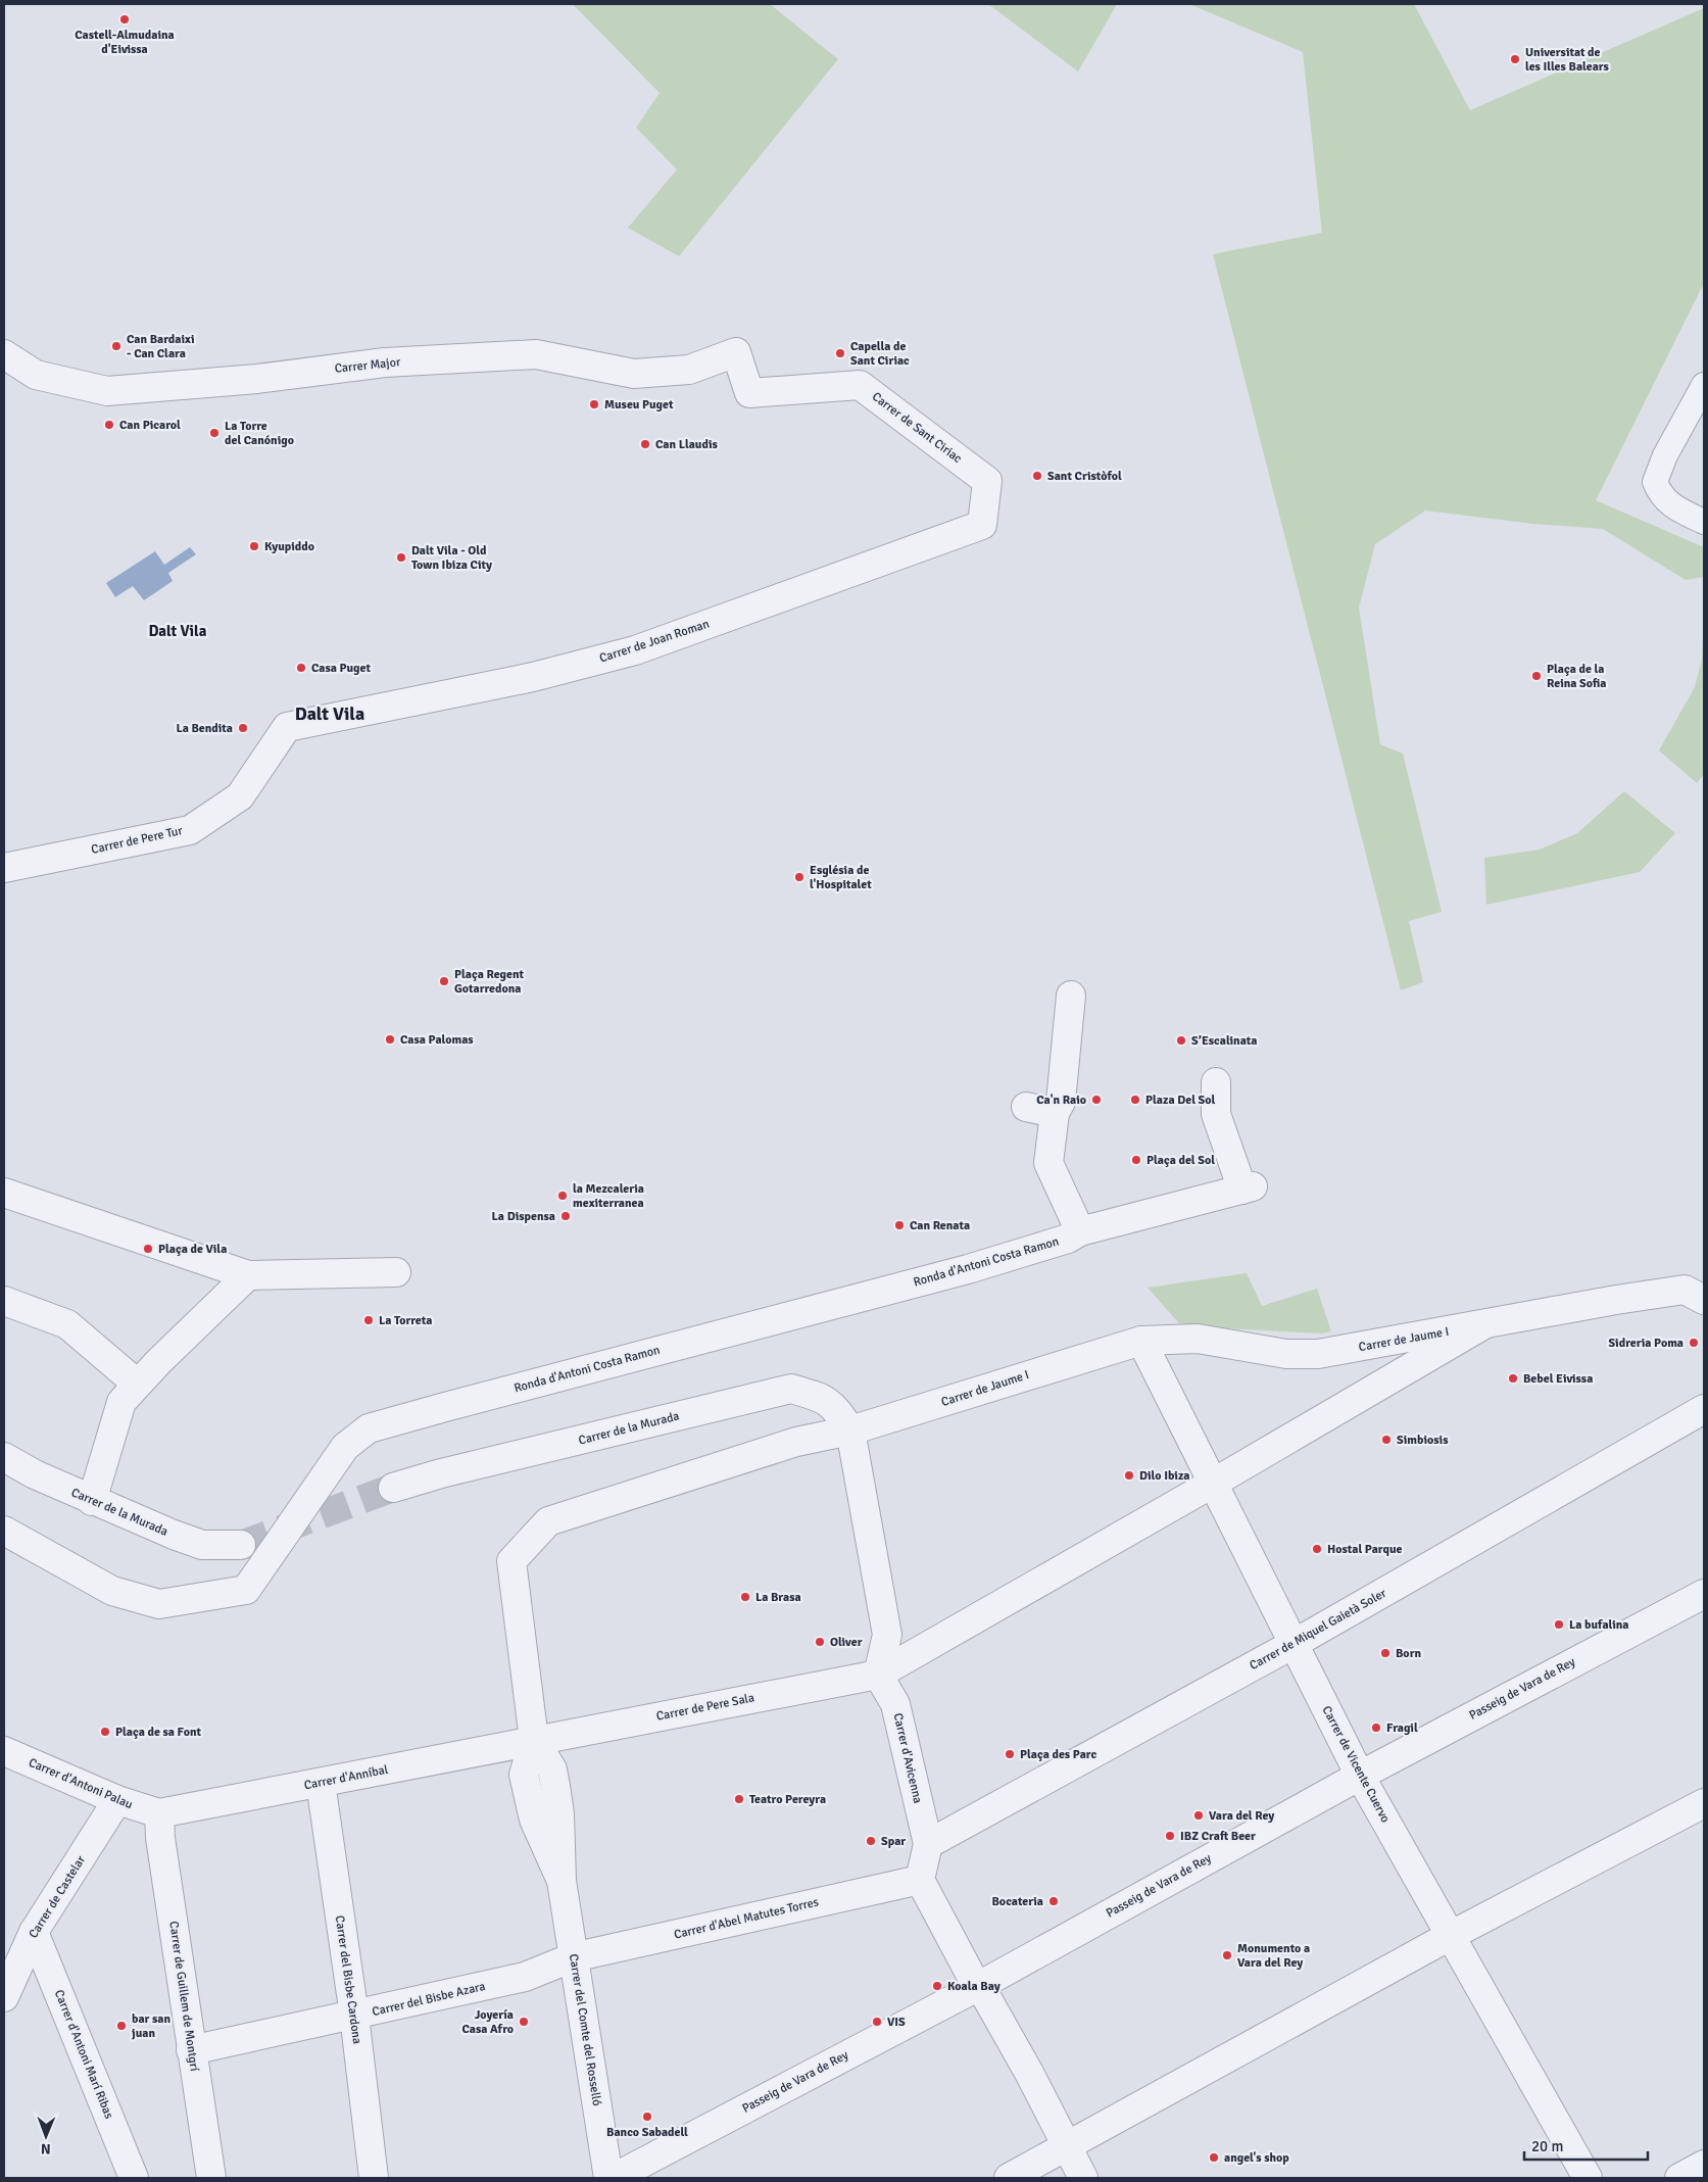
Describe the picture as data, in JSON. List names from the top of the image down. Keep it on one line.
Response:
{"streets":{"street":["Carrer Major","Carrer de Sant Ciriac","Carrer de Joan Roman","Carrer de Pere Tur","Ronda d'Antoni Costa Ramon","Carrer de Jaume I","Carrer de la Murada","Carrer de Miquel Gaietà Soler","Passeig de Vara de Rey","Carrer de Pere Sala","Carrer d'Avicenna","Carrer de Vicente Cuervo","Carrer d'Anníbal","Carrer d'Antoni Palau","Carrer de Castelar","Carrer d'Abel Matutes Torres","Carrer del Bisbe Cardona","Carrer de Guillem de Montgrí","Carrer del Bisbe Azara","Carrer del Comte del Rosselló","Carrer d'Antoni Marí Ribas"]},"crossings":[["Carrer Major","Carrer de Sant Ciriac"],["Carrer de Sant Ciriac","Carrer de Joan Roman"],["Carrer de Joan Roman","Carrer de Pere Tur"],["Carrer de Jaume I","Carrer de la Murada"],["Carrer de Jaume I","Carrer de Pere Sala"],["Carrer de Jaume I","Carrer d'Avicenna"],["Carrer de Jaume I","Carrer de Vicente Cuervo"],["Carrer de Jaume I","Carrer del Comte del Rosselló"],["Carrer de Miquel Gaietà Soler","Carrer d'Avicenna"],["Carrer de Miquel Gaietà Soler","Carrer de Vicente Cuervo"],["Passeig de Vara de Rey","Carrer de Vicente Cuervo"],["Carrer de Pere Sala","Carrer d'Avicenna"],["Carrer de Pere Sala","Carrer d'Anníbal"],["Carrer de Pere Sala","Carrer del Comte del Rosselló"],["Carrer d'Avicenna","Carrer d'Abel Matutes Torres"],["Carrer d'Anníbal","Carrer d'Antoni Palau"],["Carrer d'Anníbal","Carrer del Bisbe Cardona"],["Carrer d'Anníbal","Carrer de Guillem de Montgrí"],["Carrer d'Anníbal","Carrer del Comte del Rosselló"],["Carrer d'Antoni Palau","Carrer de Castelar"],["Carrer d'Antoni Palau","Carrer de Guillem de Montgrí"],["Carrer de Castelar","Carrer d'Antoni Marí Ribas"],["Carrer d'Abel Matutes Torres","Carrer del Bisbe Azara"],["Carrer d'Abel Matutes Torres","Carrer del Comte del Rosselló"],["Carrer del Bisbe Cardona","Carrer del Bisbe Azara"],["Carrer de Guillem de Montgrí","Carrer del Bisbe Azara"],["Carrer del Bisbe Azara","Carrer del Comte del Rosselló"]],"districts":["Dalt Vila","Dalt Vila"],"places":["Castell-Almudaina d'Eivissa","Universitat de les Illes Balears","Can Bardaixi - Can Clara","Capella de Sant Ciriac","Museu Puget","Can Picarol","La Torre del Canónigo","Can Llaudis","Sant Cristòfol","Kyupiddo","Dalt Vila - Old Town Ibiza City","Casa Puget","Plaça de la Reina Sofia","La Bendita","Església de l'Hospitalet","Plaça Regent Gotarredona","Casa Palomas","S’Escalinata","Ca'n Raio","Plaza Del Sol","Plaça del Sol","la Mezcaleria mexiterranea","La Dispensa","Can Renata","Plaça de Vila","La Torreta","Sidreria Poma","Bebel Eivissa","Simbiosis","Dilo Ibiza","Hostal Parque","La Brasa","La bufalina","Oliver","Born","Fragil","Plaça de sa Font","Plaça des Parc","Teatro Pereyra","Vara del Rey","IBZ Craft Beer","Spar","Bocateria","Monumento a Vara del Rey","Koala Bay","Joyería Casa Afro","VIS","bar san juan","Banco Sabadell","angel's shop"],"scale_bar":"20 m","north":"bottom"}
